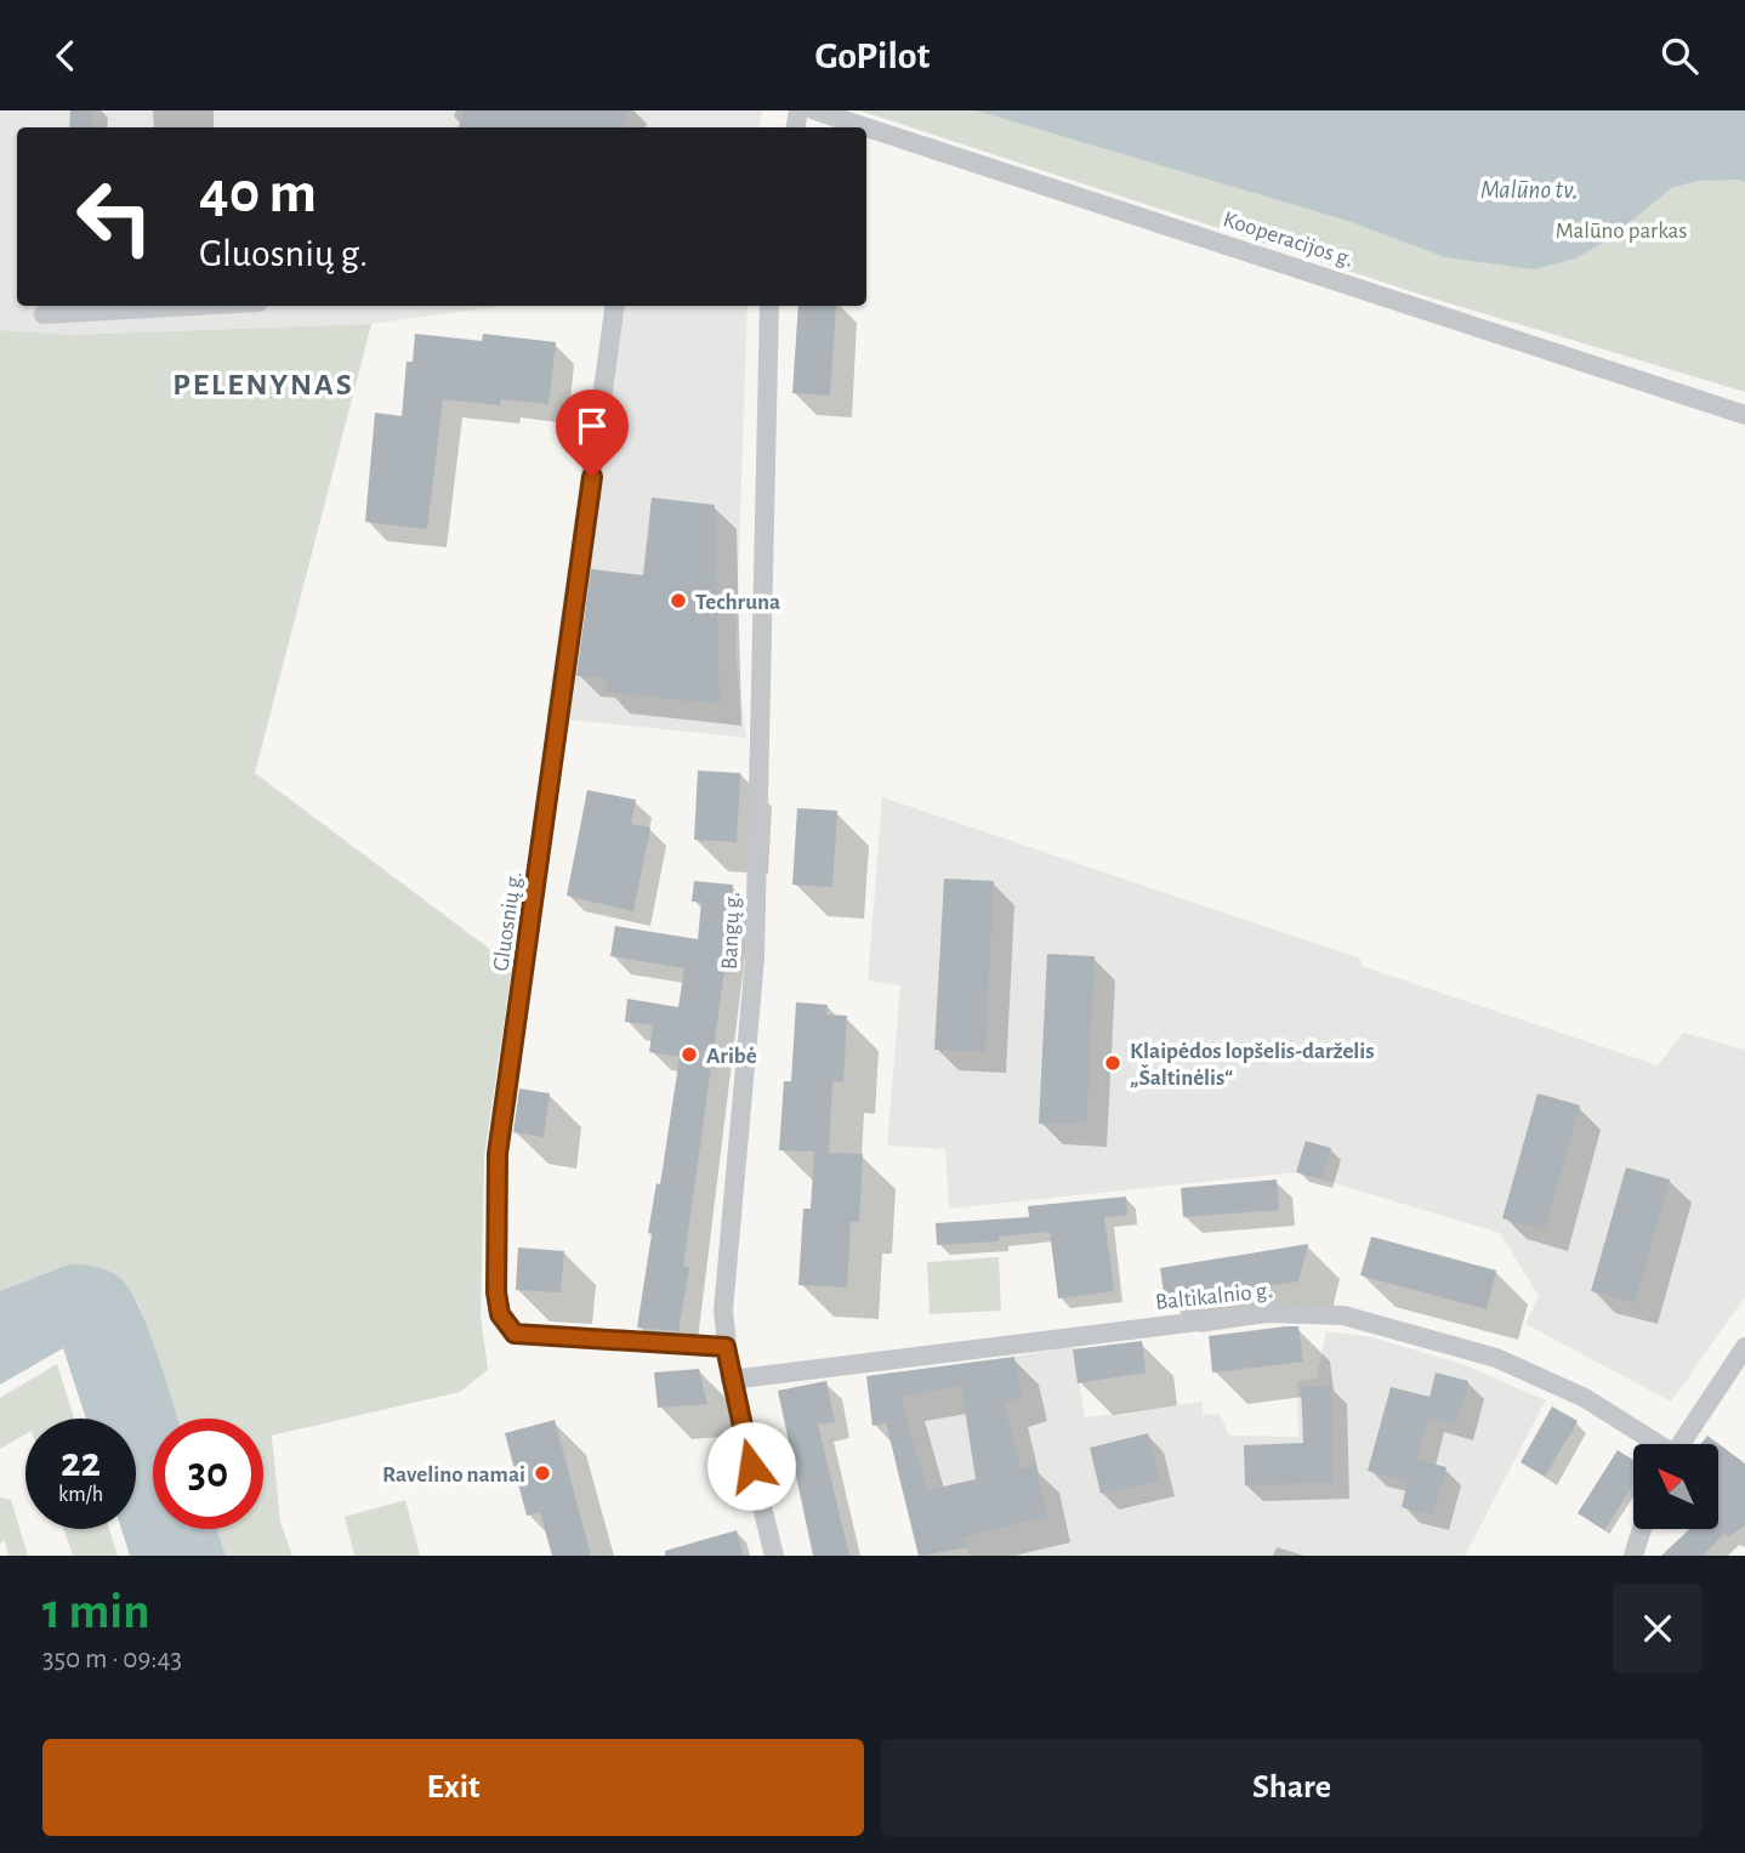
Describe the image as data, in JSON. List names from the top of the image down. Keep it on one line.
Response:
{"streets":{"street":["Kooperacijos g.","Gluosnių g.","Bangų g.","Baltikalnio g."]},"crossings":[["Gluosnių g.","Bangų g."],["Bangų g.","Baltikalnio g."]],"districts":["PELENYNAS"],"water":["Malūno tv."],"parks":["Malūno parkas"],"places":["Techruna","Aribė","Klaipėdos lopšelis-darželis „Šaltinėlis“","Ravelino namai"],"north":"top left","page":{"header":"GoPilot","turn":["40 m","Gluosnių g."],"speed":"22 km/h","limit":"30","heading":["1 min","350 m · 09:43"],"buttons":["Exit","Share"]}}
